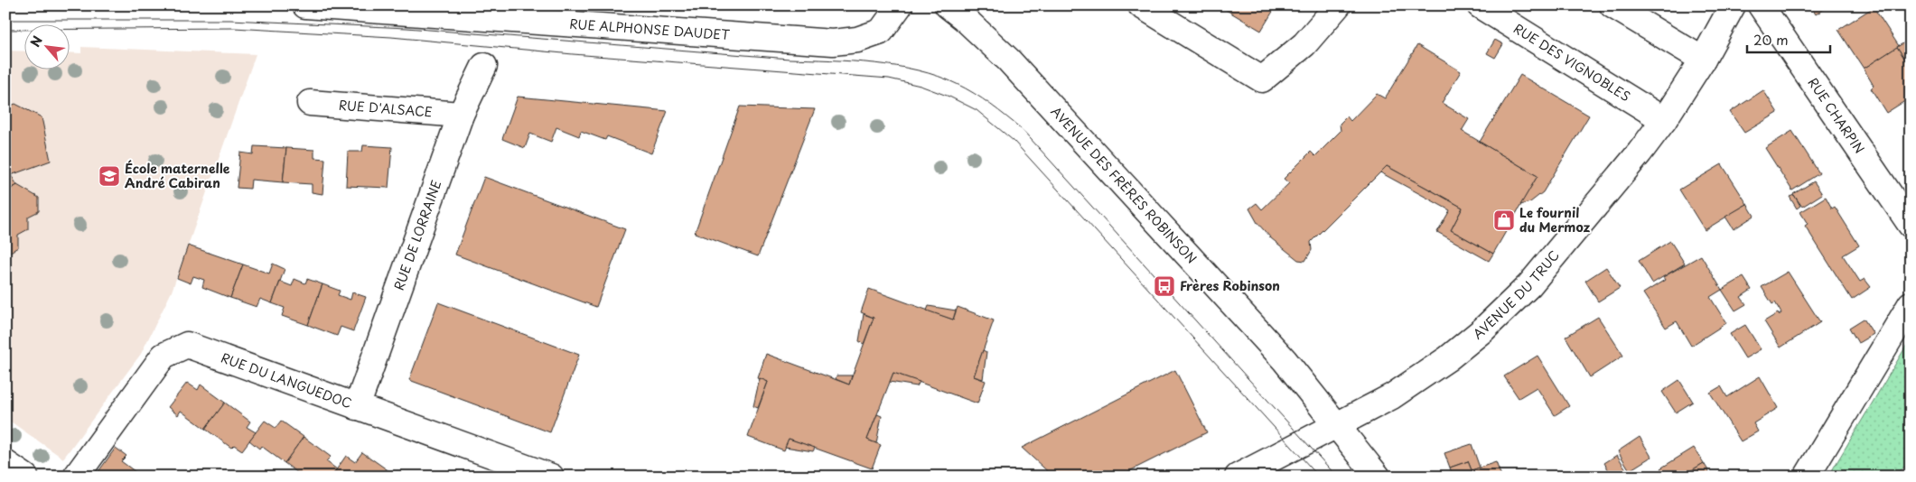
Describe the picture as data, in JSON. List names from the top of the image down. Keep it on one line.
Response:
{"streets":{"street":["RUE ALPHONSE DAUDET","RUE DES VIGNOBLES","RUE D'ALSACE","RUE CHARPIN","AVENUE DES FRÈRES ROBINSON","RUE DE LORRAINE","AVENUE DU TRUC","RUE DU LANGUEDOC"]},"crossings":[["RUE DES VIGNOBLES","AVENUE DU TRUC"],["RUE D'ALSACE","RUE DE LORRAINE"],["AVENUE DES FRÈRES ROBINSON","AVENUE DU TRUC"],["RUE DE LORRAINE","RUE DU LANGUEDOC"]],"places":{"school or university":["École maternelle André Cabiran"],"shop":["Le fournil du Mermoz"],"bus stop":["Frères Robinson"]},"scale_bar":"20 m","north":"top left"}
